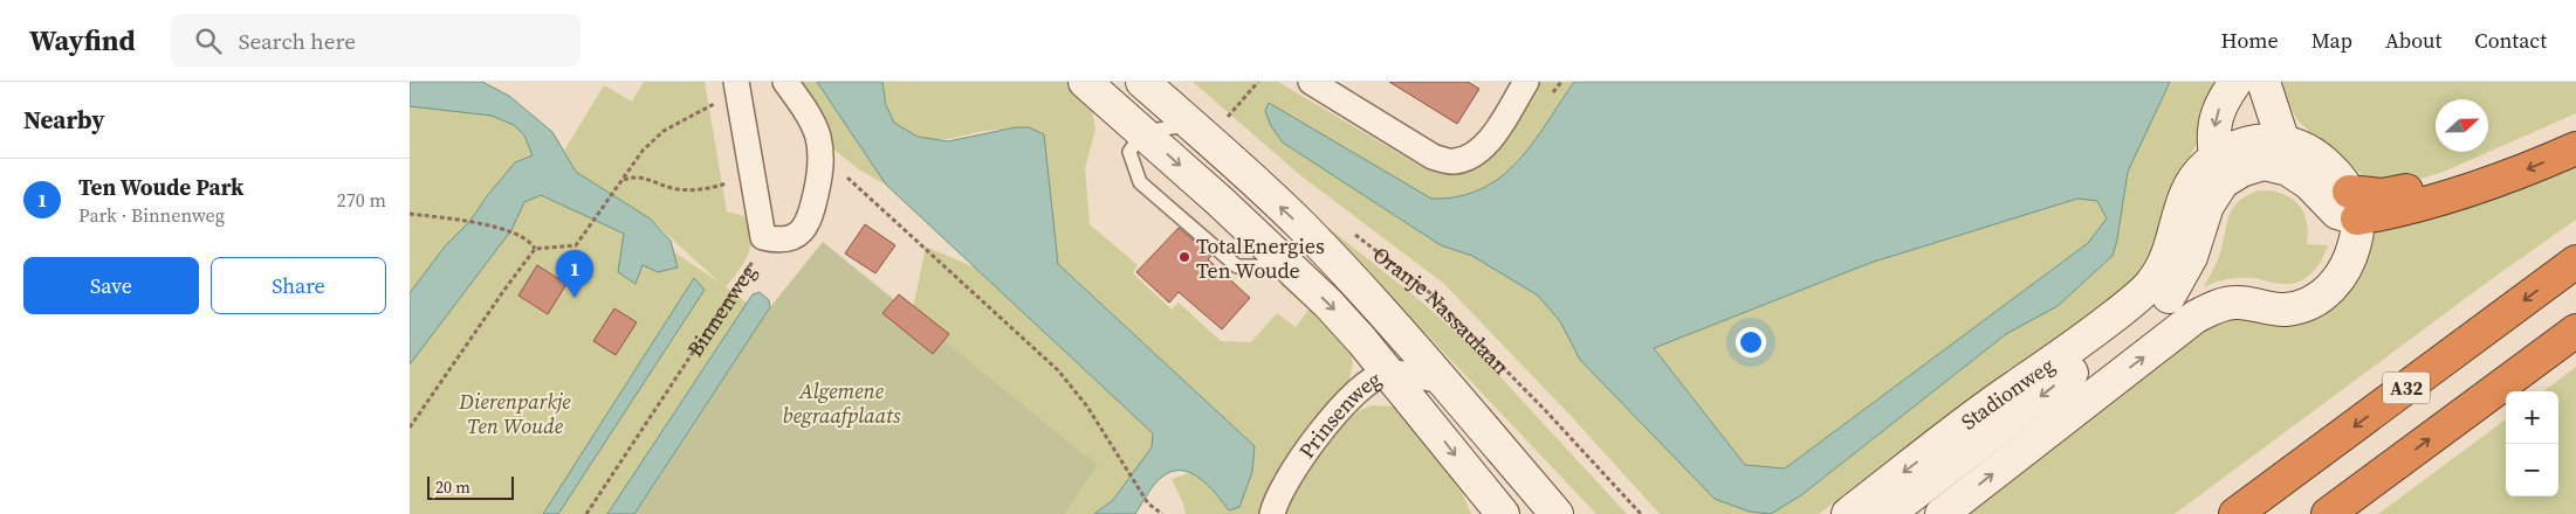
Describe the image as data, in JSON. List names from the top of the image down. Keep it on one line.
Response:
{"streets":{"highway":["A32"],"main road":["Oranje Nassaulaan","Stadionweg"],"street":["Prinsenweg"],"path":["Binnenweg"]},"crossings":[["Oranje Nassaulaan","Prinsenweg"]],"parks":["Algemene begraafplaats","Dierenparkje Ten Woude"],"places":["TotalEnergies Ten Woude"],"scale_bar":"20 m","north":"right","page":{"header":"Wayfind","search":"Search here","nav":["Home","Map","About","Contact"],"heading":"Nearby","list":[{"mark":"1","name":"Ten Woude Park","note":"Park · Binnenweg","value":"270 m"}],"buttons":["Save","Share"],"pins":"1","map_buttons":["+","−"],"scale":"20 m"}}
